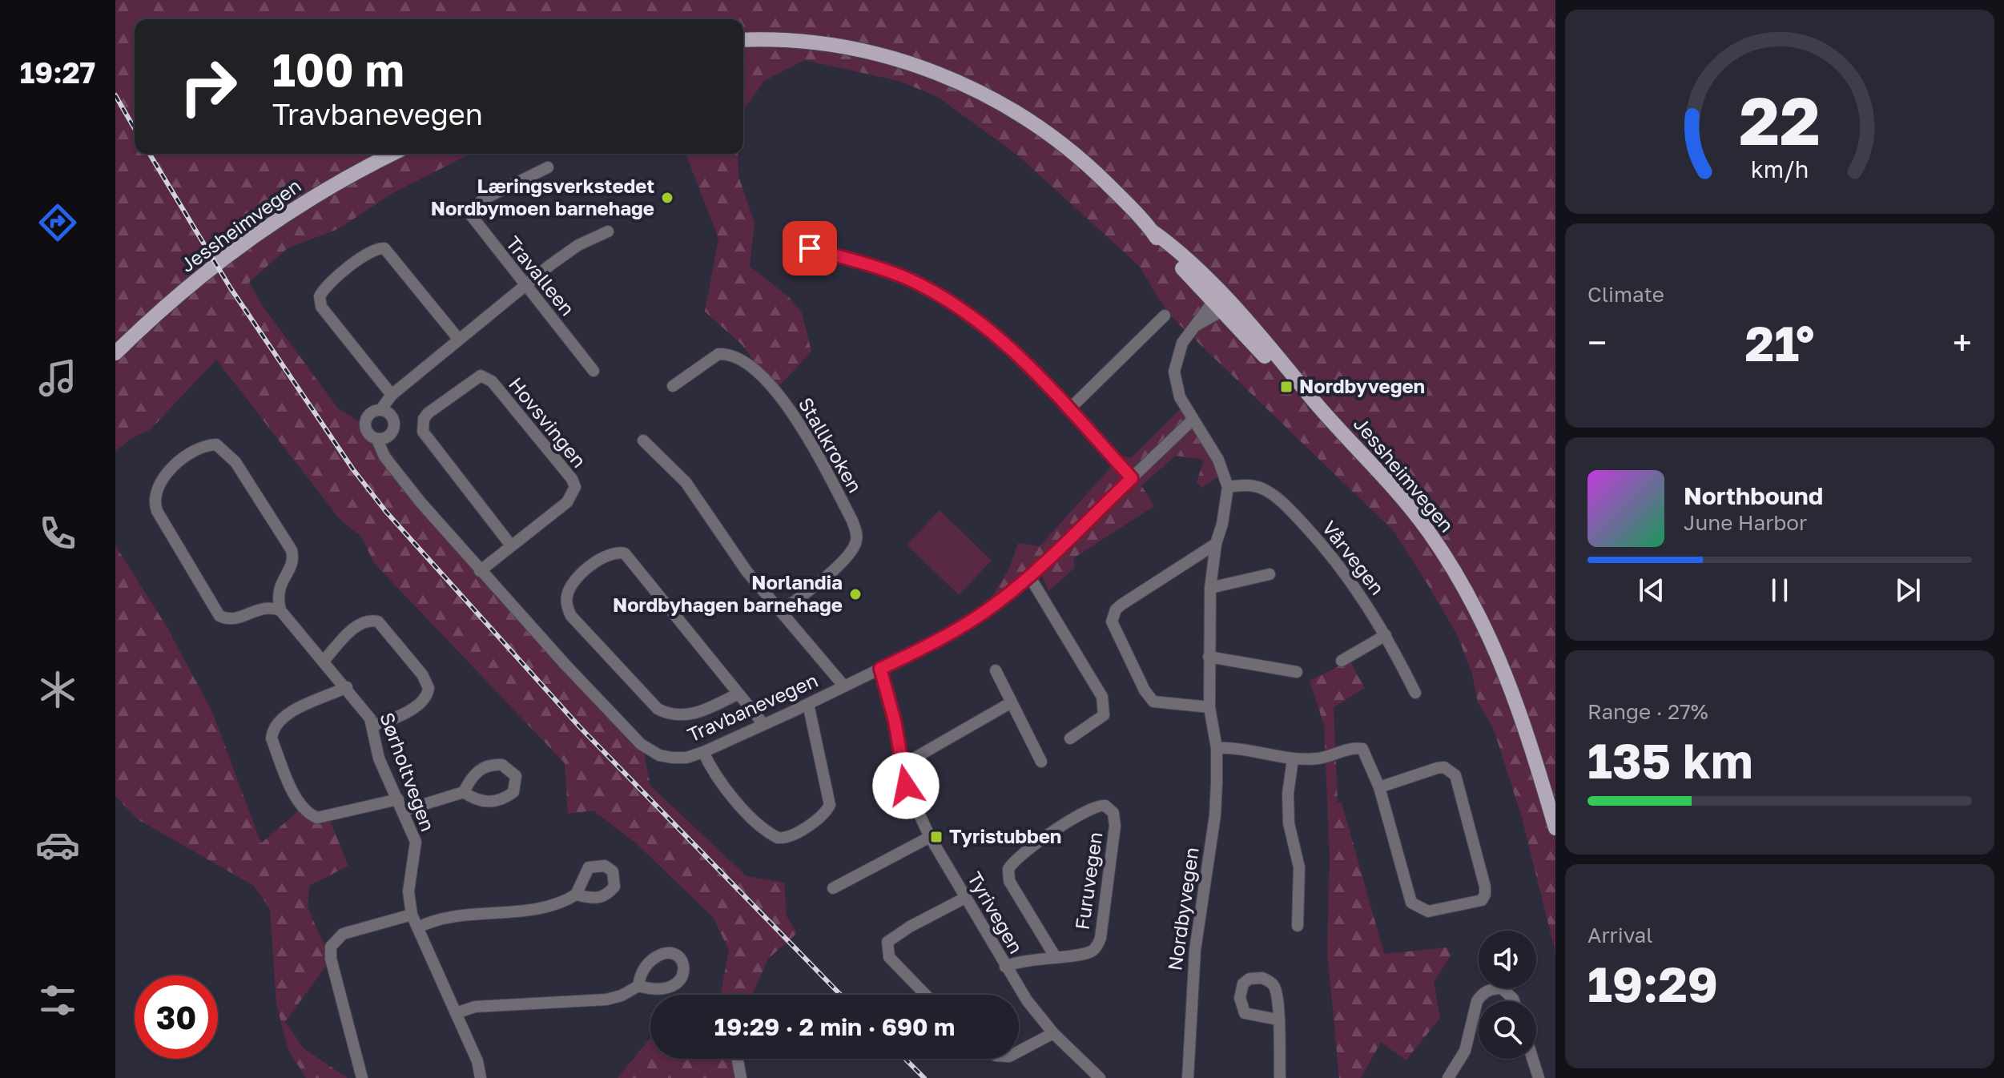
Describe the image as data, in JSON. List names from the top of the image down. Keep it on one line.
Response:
{"streets":{"main road":["Jessheimvegen"],"street":["Travalleen","Hovsvingen","Stallkroken","Vårvegen","Travbanevegen","Sørholtvegen","Furuvegen","Nordbyvegen","Tyrivegen"]},"crossings":[["Jessheimvegen","Nordbyvegen"],["Hovsvingen","Travbanevegen"],["Vårvegen","Nordbyvegen"],["Travbanevegen","Nordbyvegen"],["Travbanevegen","Tyrivegen"],["Furuvegen","Tyrivegen"]],"places":{"other":["Læringsverkstedet Nordbymoen barnehage","Norlandia Nordbyhagen barnehage"],"transit":["Nordbyvegen","Tyristubben"]},"page":{"tabs":"19:27","turn":["100 m","Travbanevegen"],"tile":["Climate",["Range · 27%","135 km"],["Arrival","19:29"]],"heat":["−","21°","+"],"song":["Northbound","June Harbor"],"limit":"30","trip":"19:29 · 2 min · 690 m","gauge":["22","km/h"]}}
